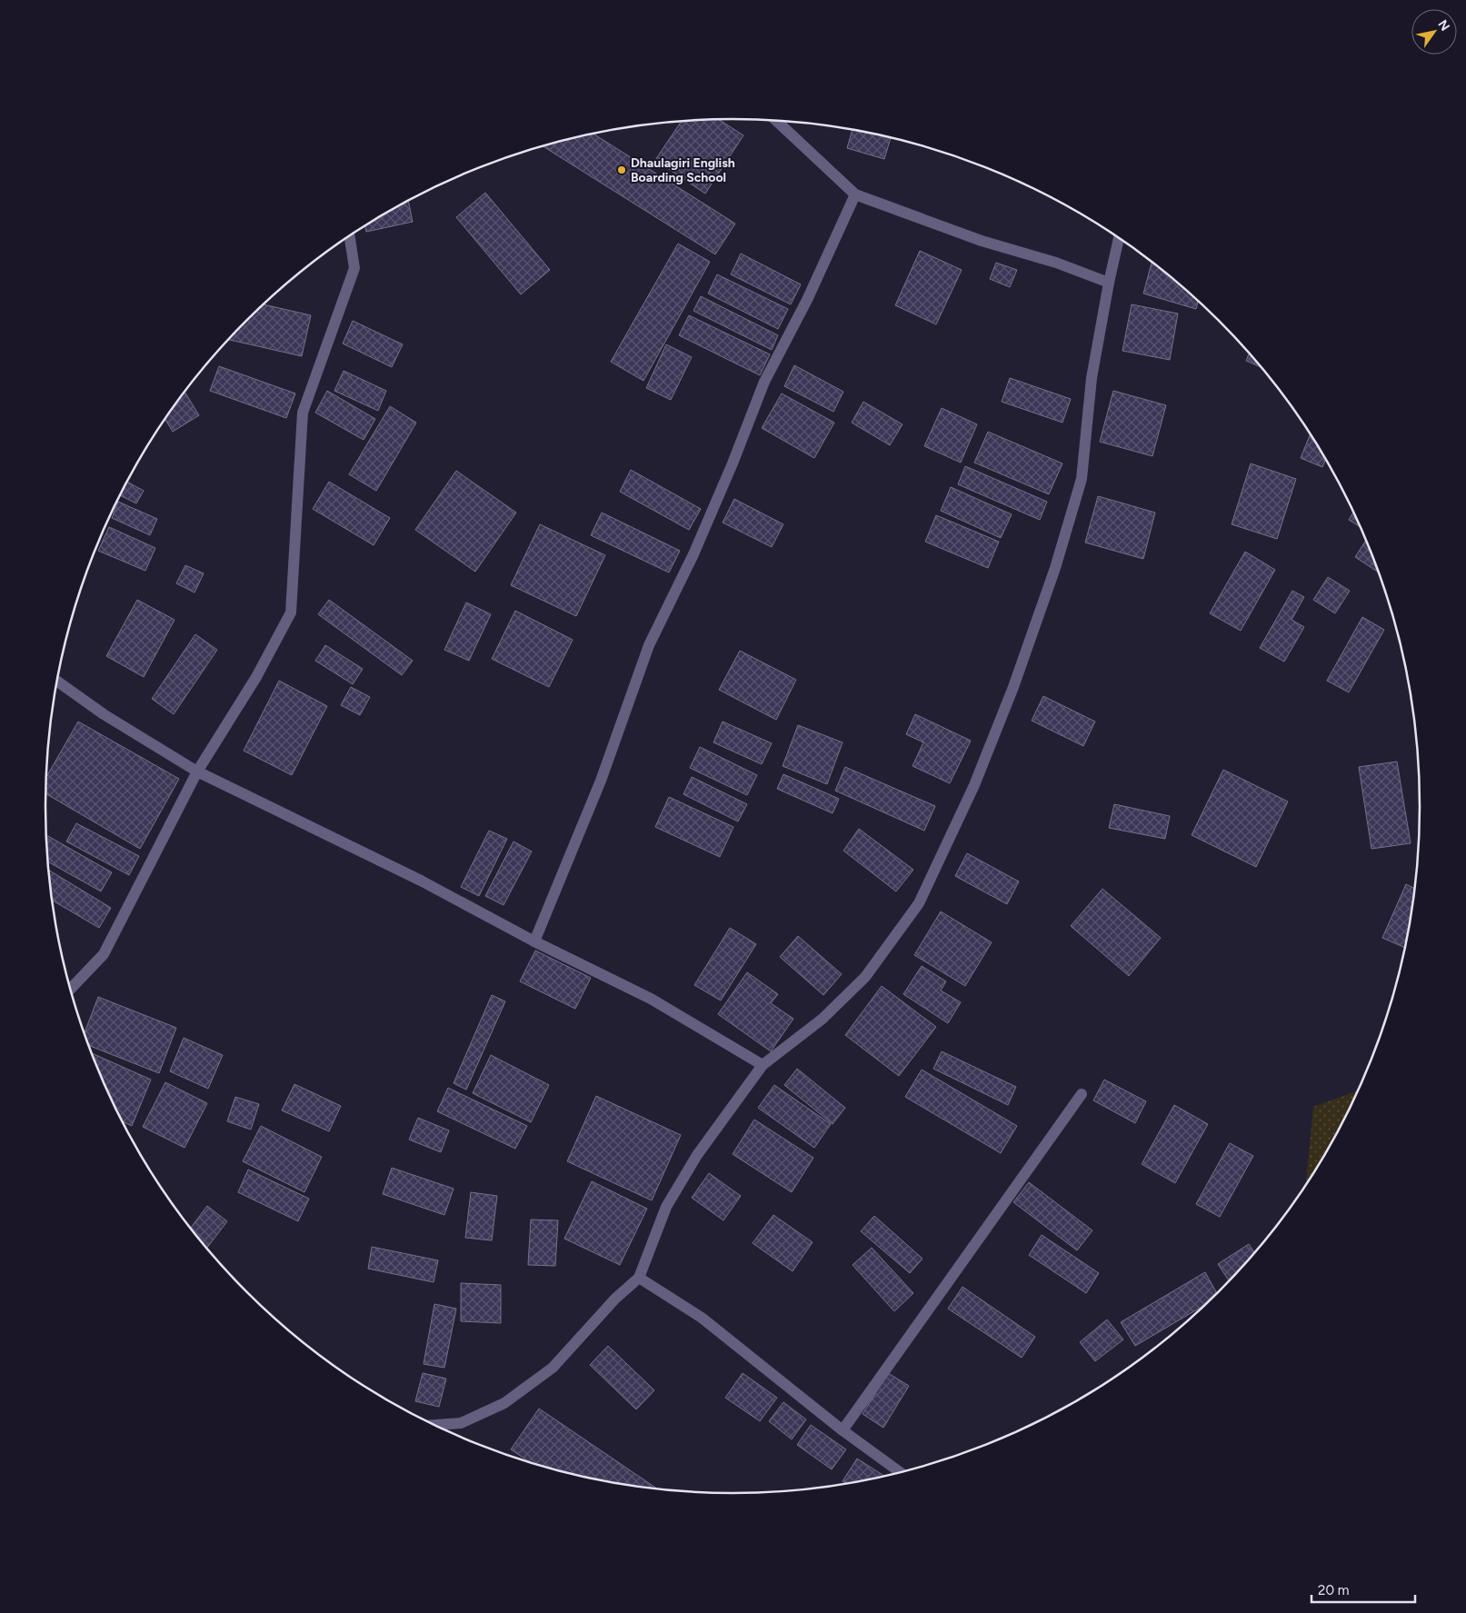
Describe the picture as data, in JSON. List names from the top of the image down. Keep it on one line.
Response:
{"places":["Dhaulagiri English Boarding School"],"scale_bar":"20 m","north":"top right"}
